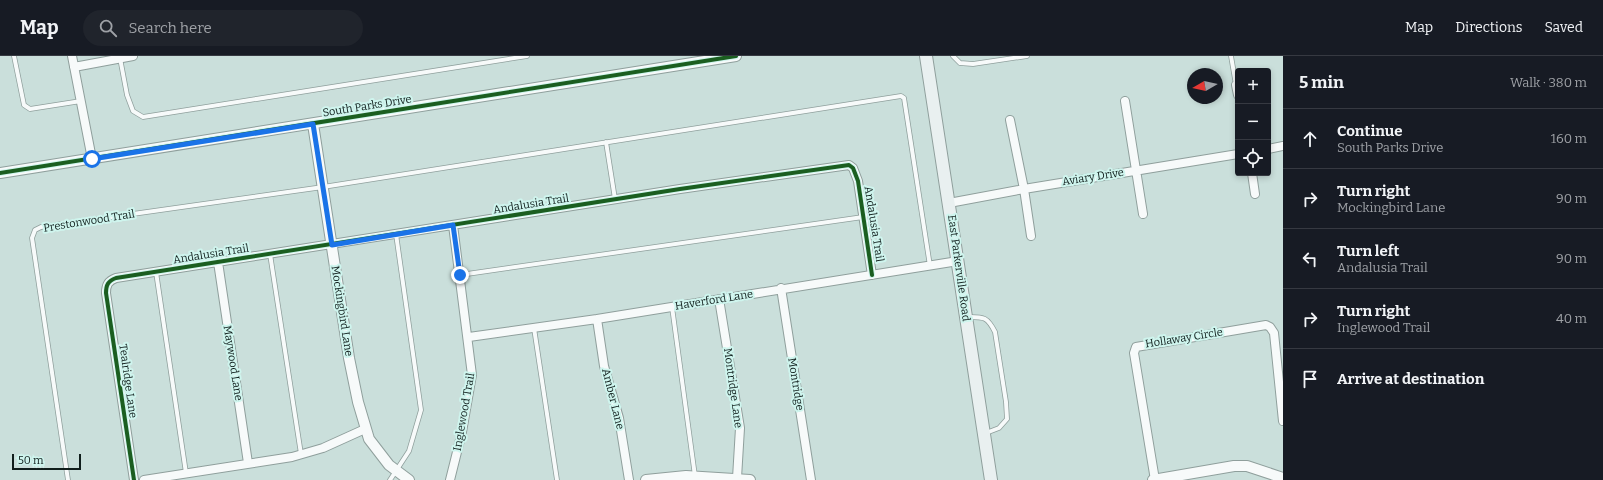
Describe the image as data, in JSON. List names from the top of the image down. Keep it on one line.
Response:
{"streets":{"main road":["East Parkerville Road"],"street":["South Parks Drive","Aviary Drive","Andalusia Trail","Haverford Lane","Mockingbird Lane","Hollaway Circle","Maywood Lane","Tealridge Lane","Montridge","Montridge Lane","Amber Lane","Inglewood Trail"],"lane":["Prestonwood Trail"]},"crossings":[["South Parks Drive","Mockingbird Lane"],["Aviary Drive","East Parkerville Road"],["Andalusia Trail","Haverford Lane"],["Andalusia Trail","Mockingbird Lane"],["Andalusia Trail","Maywood Lane"],["Andalusia Trail","Tealridge Lane"],["Andalusia Trail","Inglewood Trail"],["Prestonwood Trail","Mockingbird Lane"],["East Parkerville Road","Haverford Lane"],["Haverford Lane","Montridge"],["Haverford Lane","Montridge Lane"],["Haverford Lane","Amber Lane"],["Haverford Lane","Inglewood Trail"]],"scale_bar":"50 m","north":"left","page":{"header":"Map","search":"Search here","nav":["Map","Directions","Saved"],"heading":["5 min","Walk · 380 m"],"map_buttons":["+","−"],"list":[["Continue","South Parks Drive","160 m"],["Turn right","Mockingbird Lane","90 m"],["Turn left","Andalusia Trail","90 m"],["Turn right","Inglewood Trail","40 m"],"Arrive at destination"],"scale":"50 m"}}
